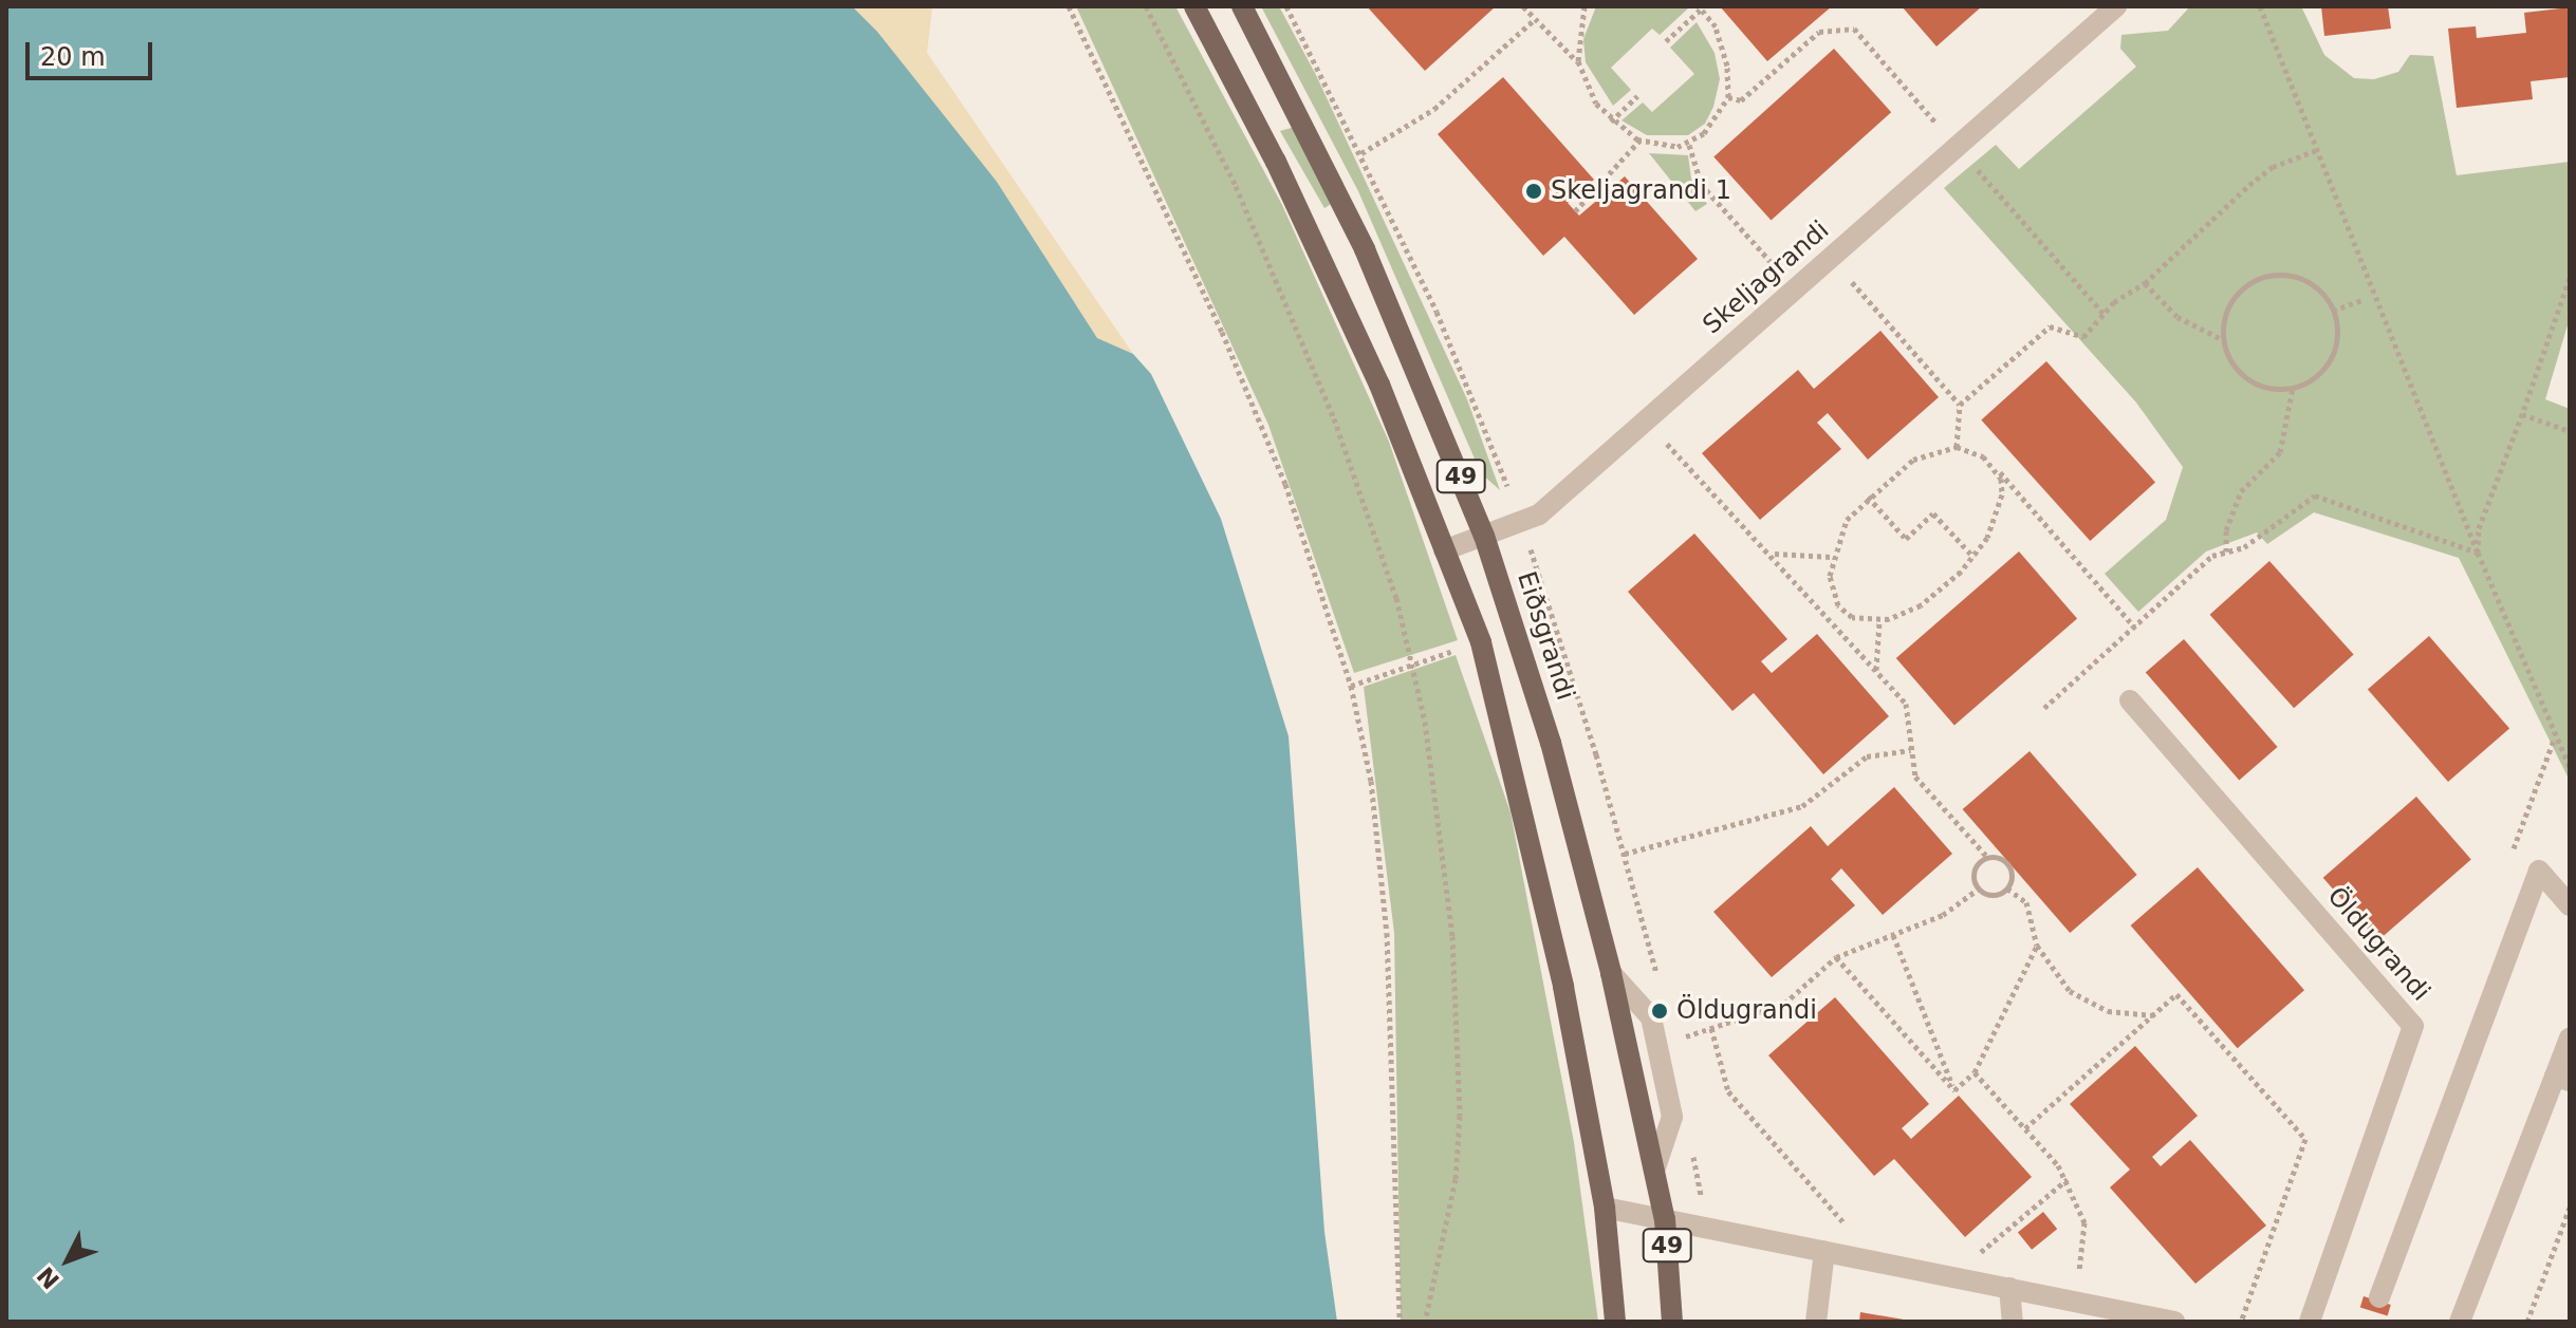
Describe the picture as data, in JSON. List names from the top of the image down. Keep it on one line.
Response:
{"streets":{"main road":["49","Eiðsgrandi"],"street":["Skeljagrandi","Öldugrandi"]},"crossings":[["Skeljagrandi","49"],["Skeljagrandi","Eiðsgrandi"]],"places":["Skeljagrandi 1","Öldugrandi"],"scale_bar":"20 m","north":"bottom left"}
